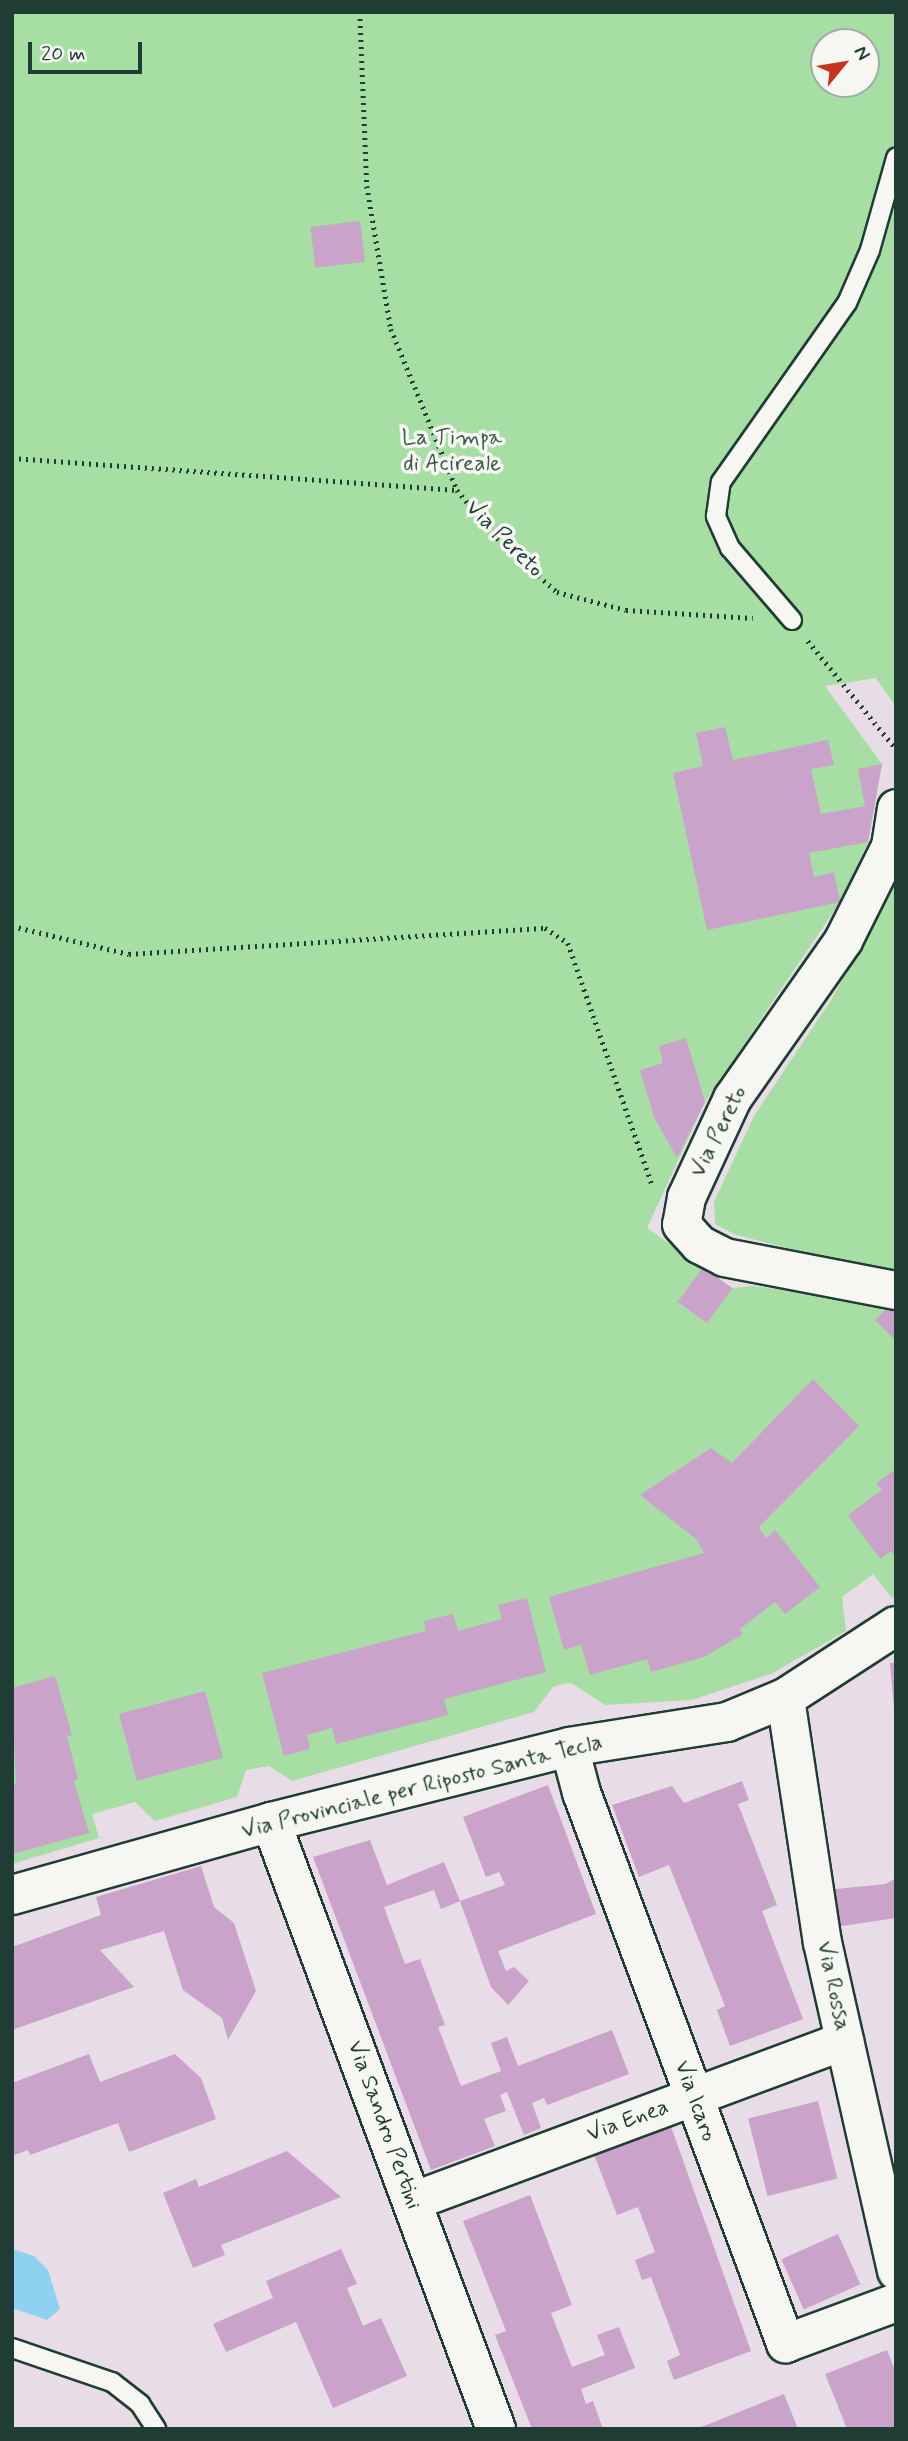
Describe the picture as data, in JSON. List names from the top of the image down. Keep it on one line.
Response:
{"streets":{"street":["Via Pereto","Via Provinciale per Riposto Santa Tecla","Via Rossa","Via Icaro","Via Enea","Via Sandro Pertini"]},"crossings":[["Via Provinciale per Riposto Santa Tecla","Via Rossa"],["Via Provinciale per Riposto Santa Tecla","Via Icaro"],["Via Provinciale per Riposto Santa Tecla","Via Sandro Pertini"],["Via Rossa","Via Enea"],["Via Icaro","Via Enea"],["Via Enea","Via Sandro Pertini"]],"parks":["La Timpa di Acireale"],"scale_bar":"20 m","north":"top right"}
